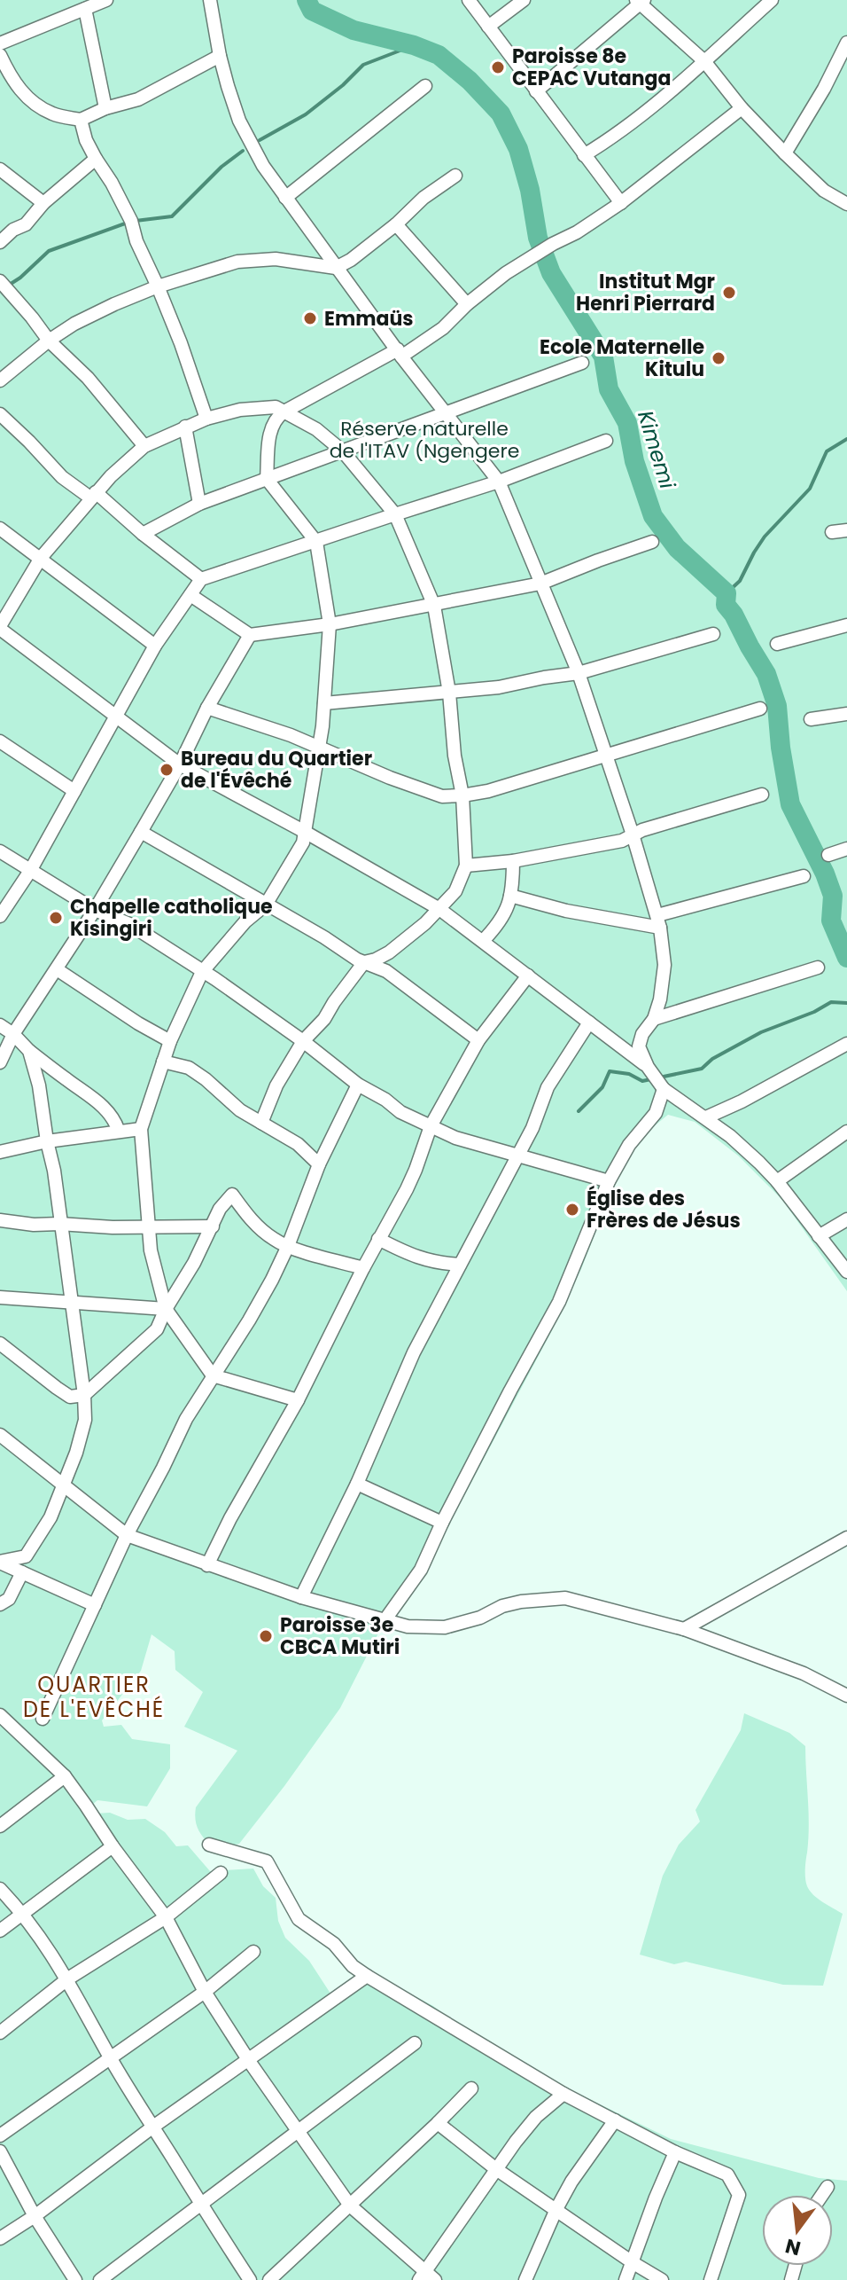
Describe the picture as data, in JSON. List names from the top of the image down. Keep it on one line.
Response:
{"districts":["QUARTIER DE L'EVÊCHÉ"],"water":["Kimemi"],"parks":["Réserve naturelle de l'ITAV (Ngengere"],"places":["Paroisse 8e CEPAC Vutanga","Institut Mgr Henri Pierrard","Emmaüs","Ecole Maternelle Kitulu","Bureau du Quartier de l'Évêché","Chapelle catholique Kisingiri","Église des Frères de Jésus","Paroisse 3e CBCA Mutiri"],"north":"bottom"}
